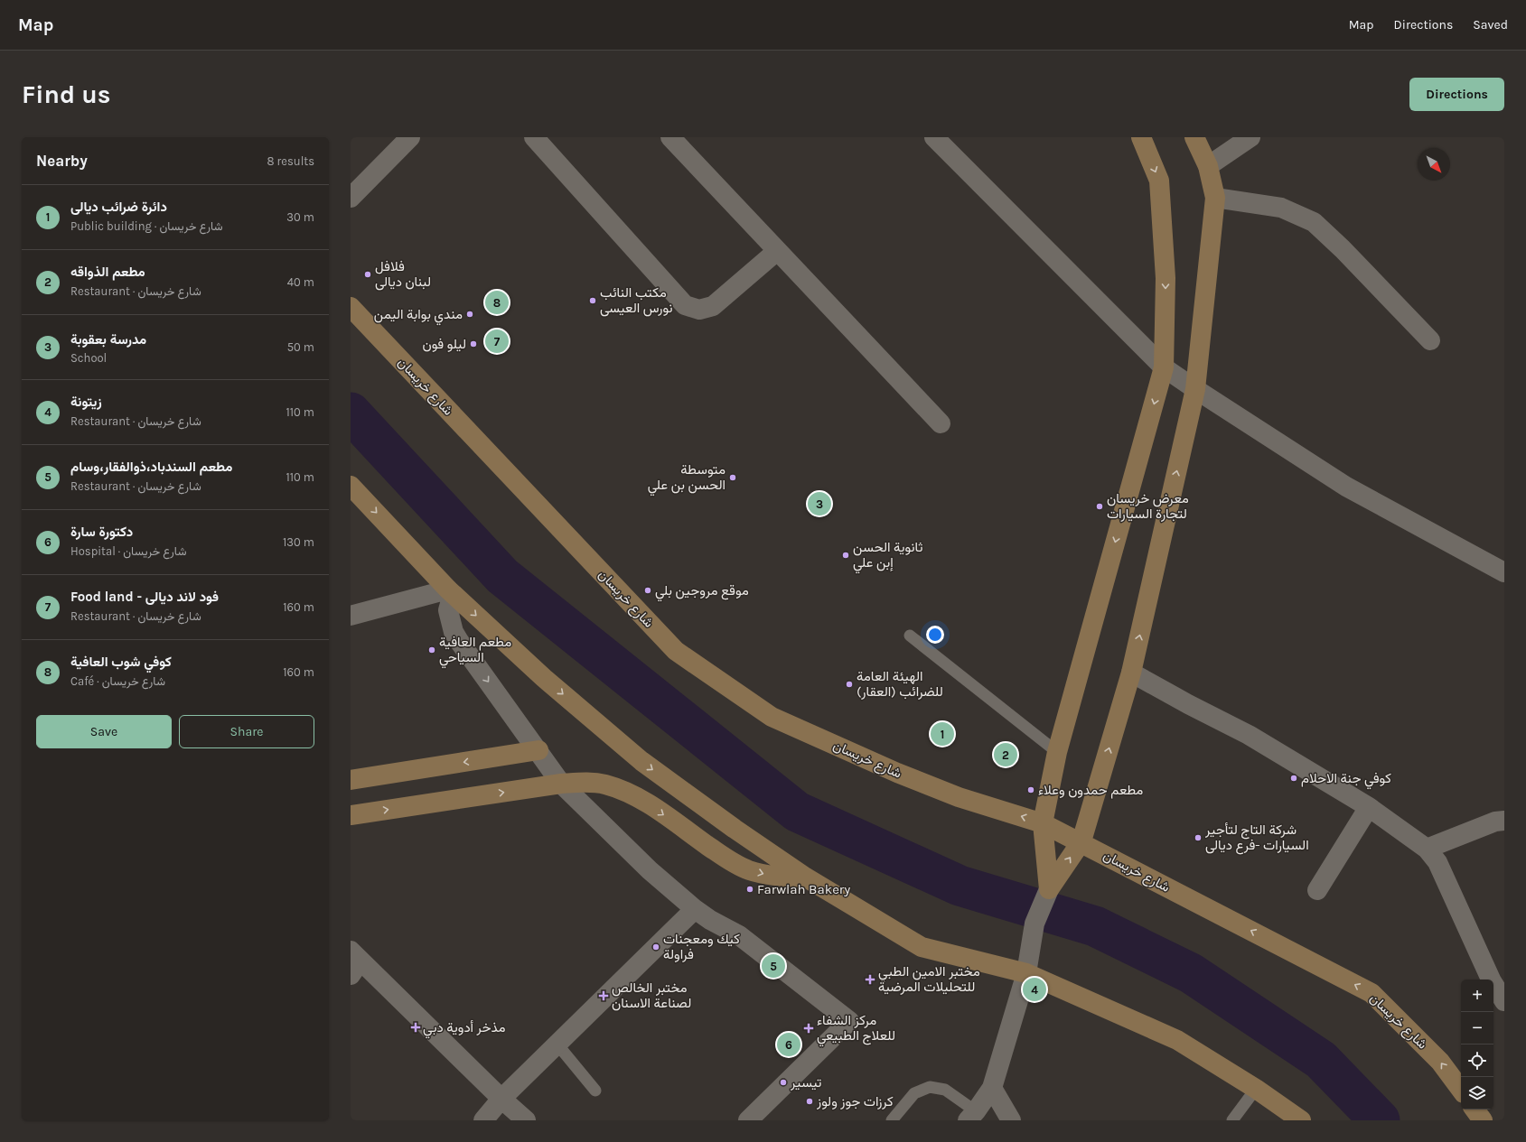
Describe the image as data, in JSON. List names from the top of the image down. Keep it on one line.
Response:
{"streets":{"street":["شارع خريسان"]},"places":{"other":["فلافل لبنان ديالى","مكتب النائب نورس العيسى","مندي بوابة اليمن","ليلو فون","متوسطة الحسن بن علي","معرض خريسان لتجارة السيارات","ثانوية الحسن إبن علي","موقع مروجين بلي","مطعم العافية السياحي","الهيئة العامة للضرائب (العقار)","كوفي جنة الاحلام","مطعم حمدون وعلاء","شركة التاج لتأجير السيارات -فرع ديالى","Farwlah Bakery","كيك ومعجنات فراولة","تيسير","كرزات جوز ولوز"],"health":["مختبر الامين الطبي للتحليلات المرضية","مختبر الخالص لصناعة الاسنان","مذخر أدوية دبي","مركز الشفاء للعلاج الطبيعي"]},"north":"bottom right","page":{"header":"Map","nav":["Map","Directions","Saved"],"buttons":["Directions",["Save","Share"]],"title":"Find us","heading":["Nearby","8 results"],"list":[{"mark":"1","name":"دائرة ضرائب ديالى","note":"Public building · شارع خريسان","value":"30 m"},{"mark":"2","name":"مطعم الذواقه","note":"Restaurant · شارع خريسان","value":"40 m"},{"mark":"3","name":"مدرسة بعقوبة","note":"School","value":"50 m"},{"mark":"4","name":"زيتونة","note":"Restaurant · شارع خريسان","value":"110 m"},{"mark":"5","name":"مطعم السندباد،ذوالفقار،وسام","note":"Restaurant · شارع خريسان","value":"110 m"},{"mark":"6","name":"دكتورة سارة","note":"Hospital · شارع خريسان","value":"130 m"},{"mark":"7","name":"Food land - فود لاند ديالى","note":"Restaurant · شارع خريسان","value":"160 m"},{"mark":"8","name":"كوفي شوب العافية","note":"Café · شارع خريسان","value":"160 m"}],"pins":["8","7","3","1","2","5","4","6"],"map_buttons":["+","−"]}}
